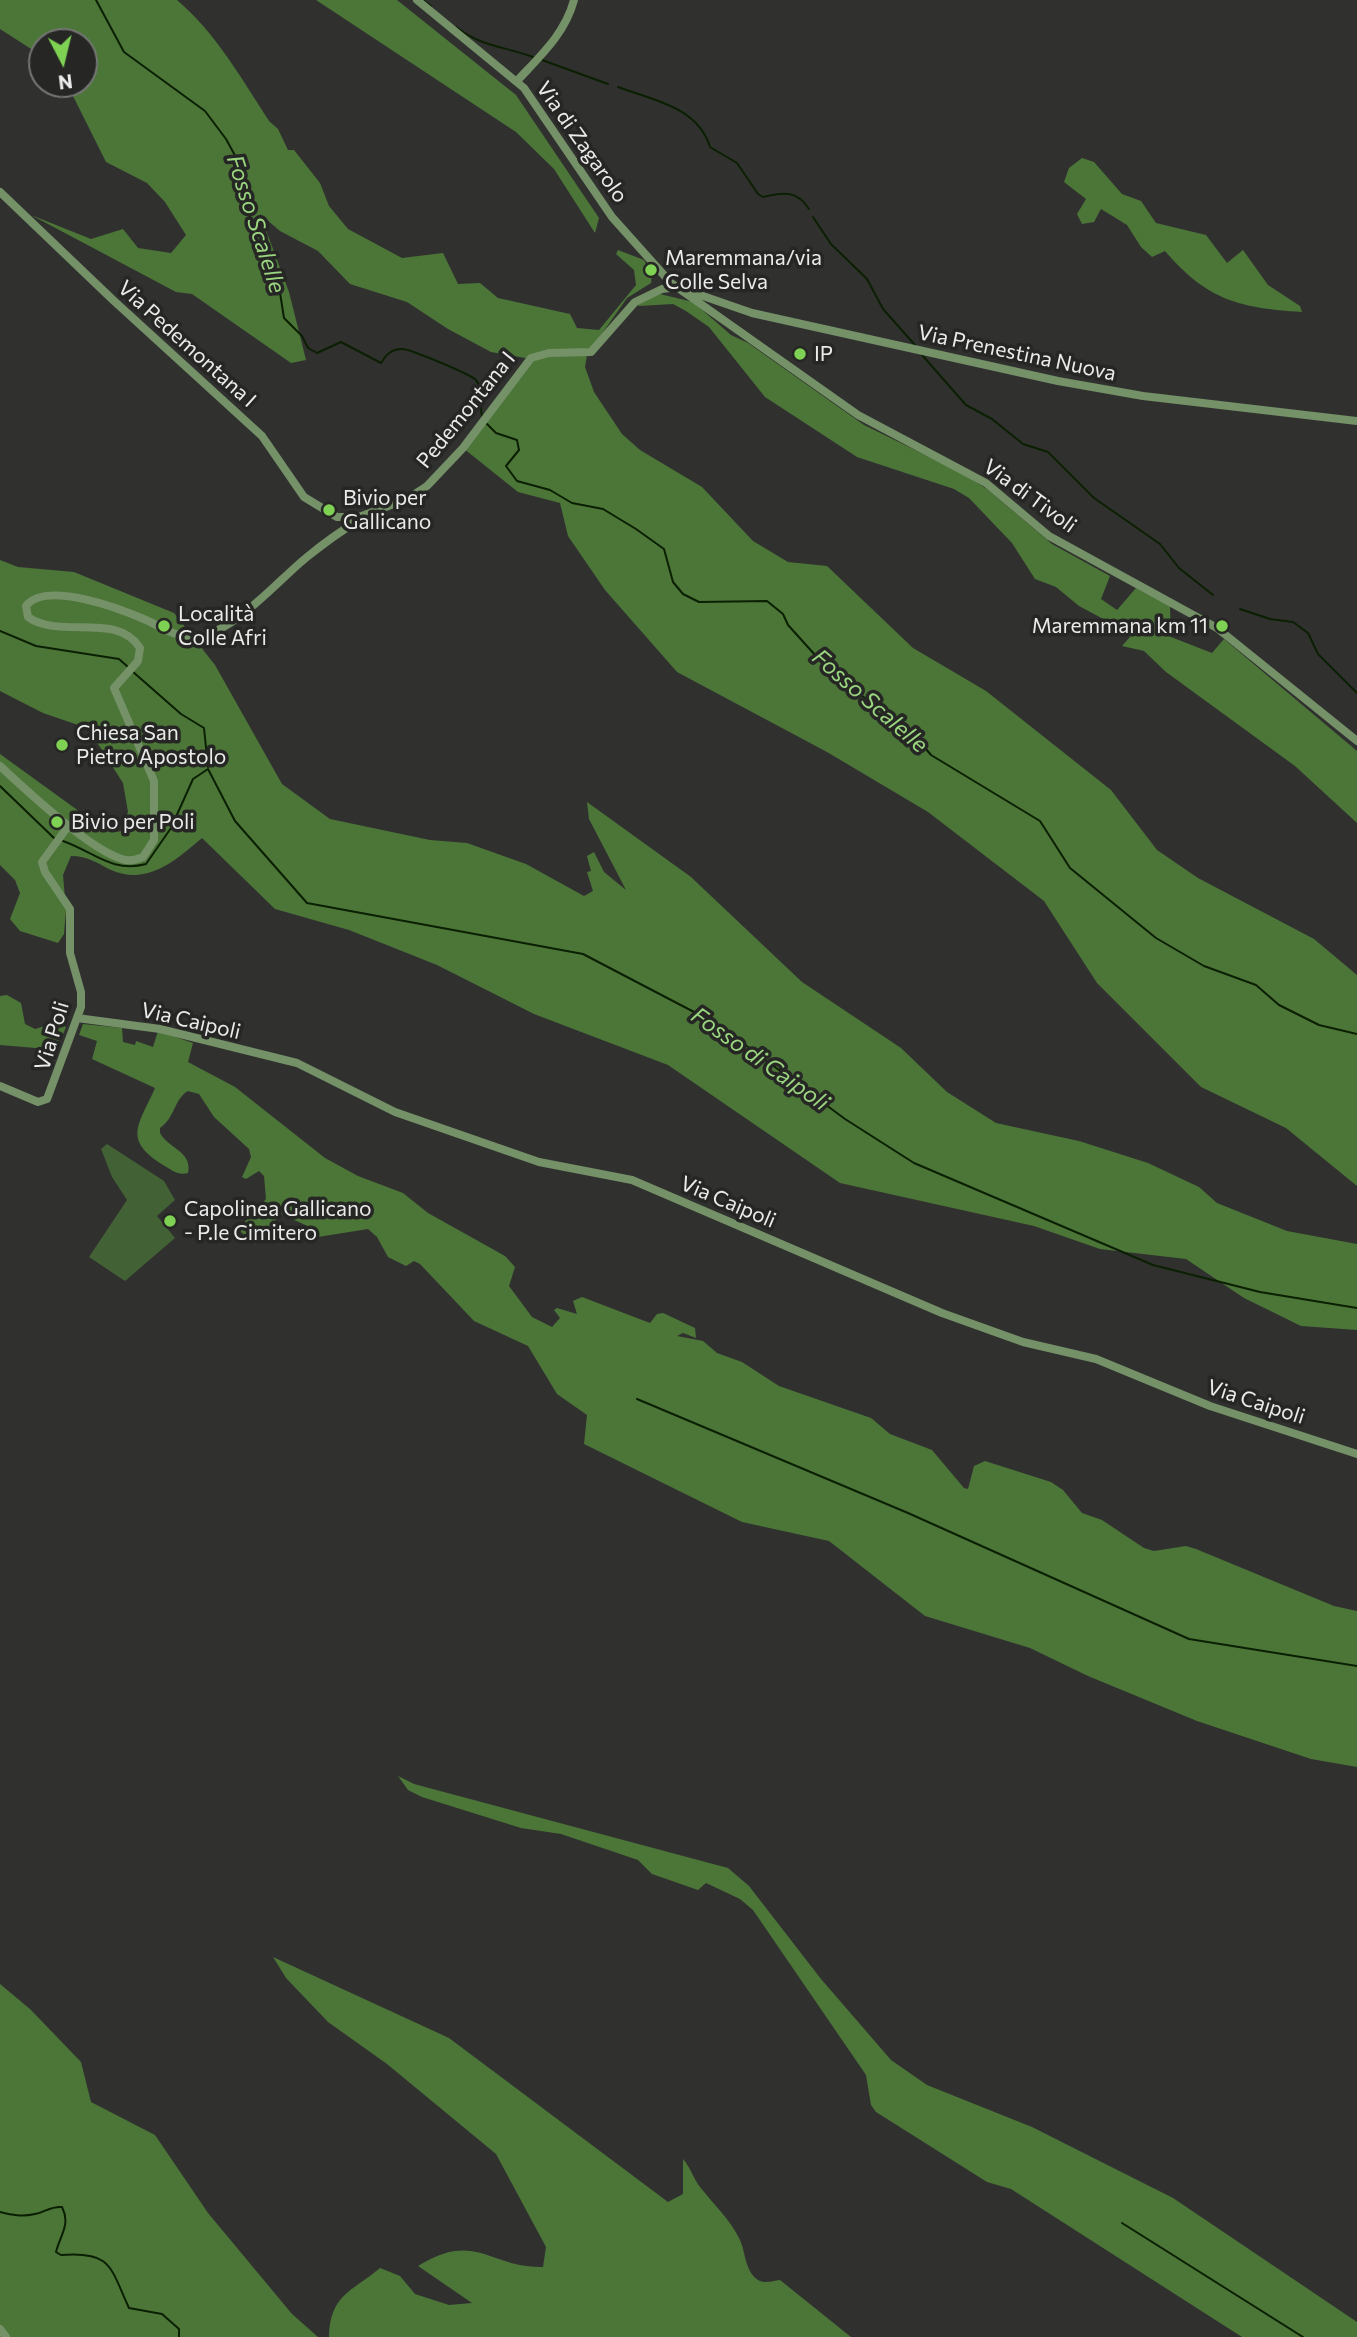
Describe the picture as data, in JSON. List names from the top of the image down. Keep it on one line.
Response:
{"streets":{"street":["Via di Zagarolo","Via Pedemontana I","Via Prenestina Nuova","Pedemontana I","Via di Tivoli","Via Caipoli","Via Poli"]},"crossings":[["Via di Zagarolo","Via Prenestina Nuova"],["Via di Zagarolo","Pedemontana I"],["Via di Zagarolo","Via di Tivoli"],["Via Pedemontana I","Pedemontana I"],["Via Prenestina Nuova","Pedemontana I"],["Via Prenestina Nuova","Via di Tivoli"],["Pedemontana I","Via di Tivoli"],["Via Caipoli","Via Poli"]],"water":["Fosso Scalelle","Fosso di Caipoli"],"places":["Maremmana/via Colle Selva","IP","Bivio per Gallicano","Località Colle Afri","Maremmana km 11","Chiesa San Pietro Apostolo","Bivio per Poli","Capolinea Gallicano - P.le Cimitero"],"north":"bottom"}
